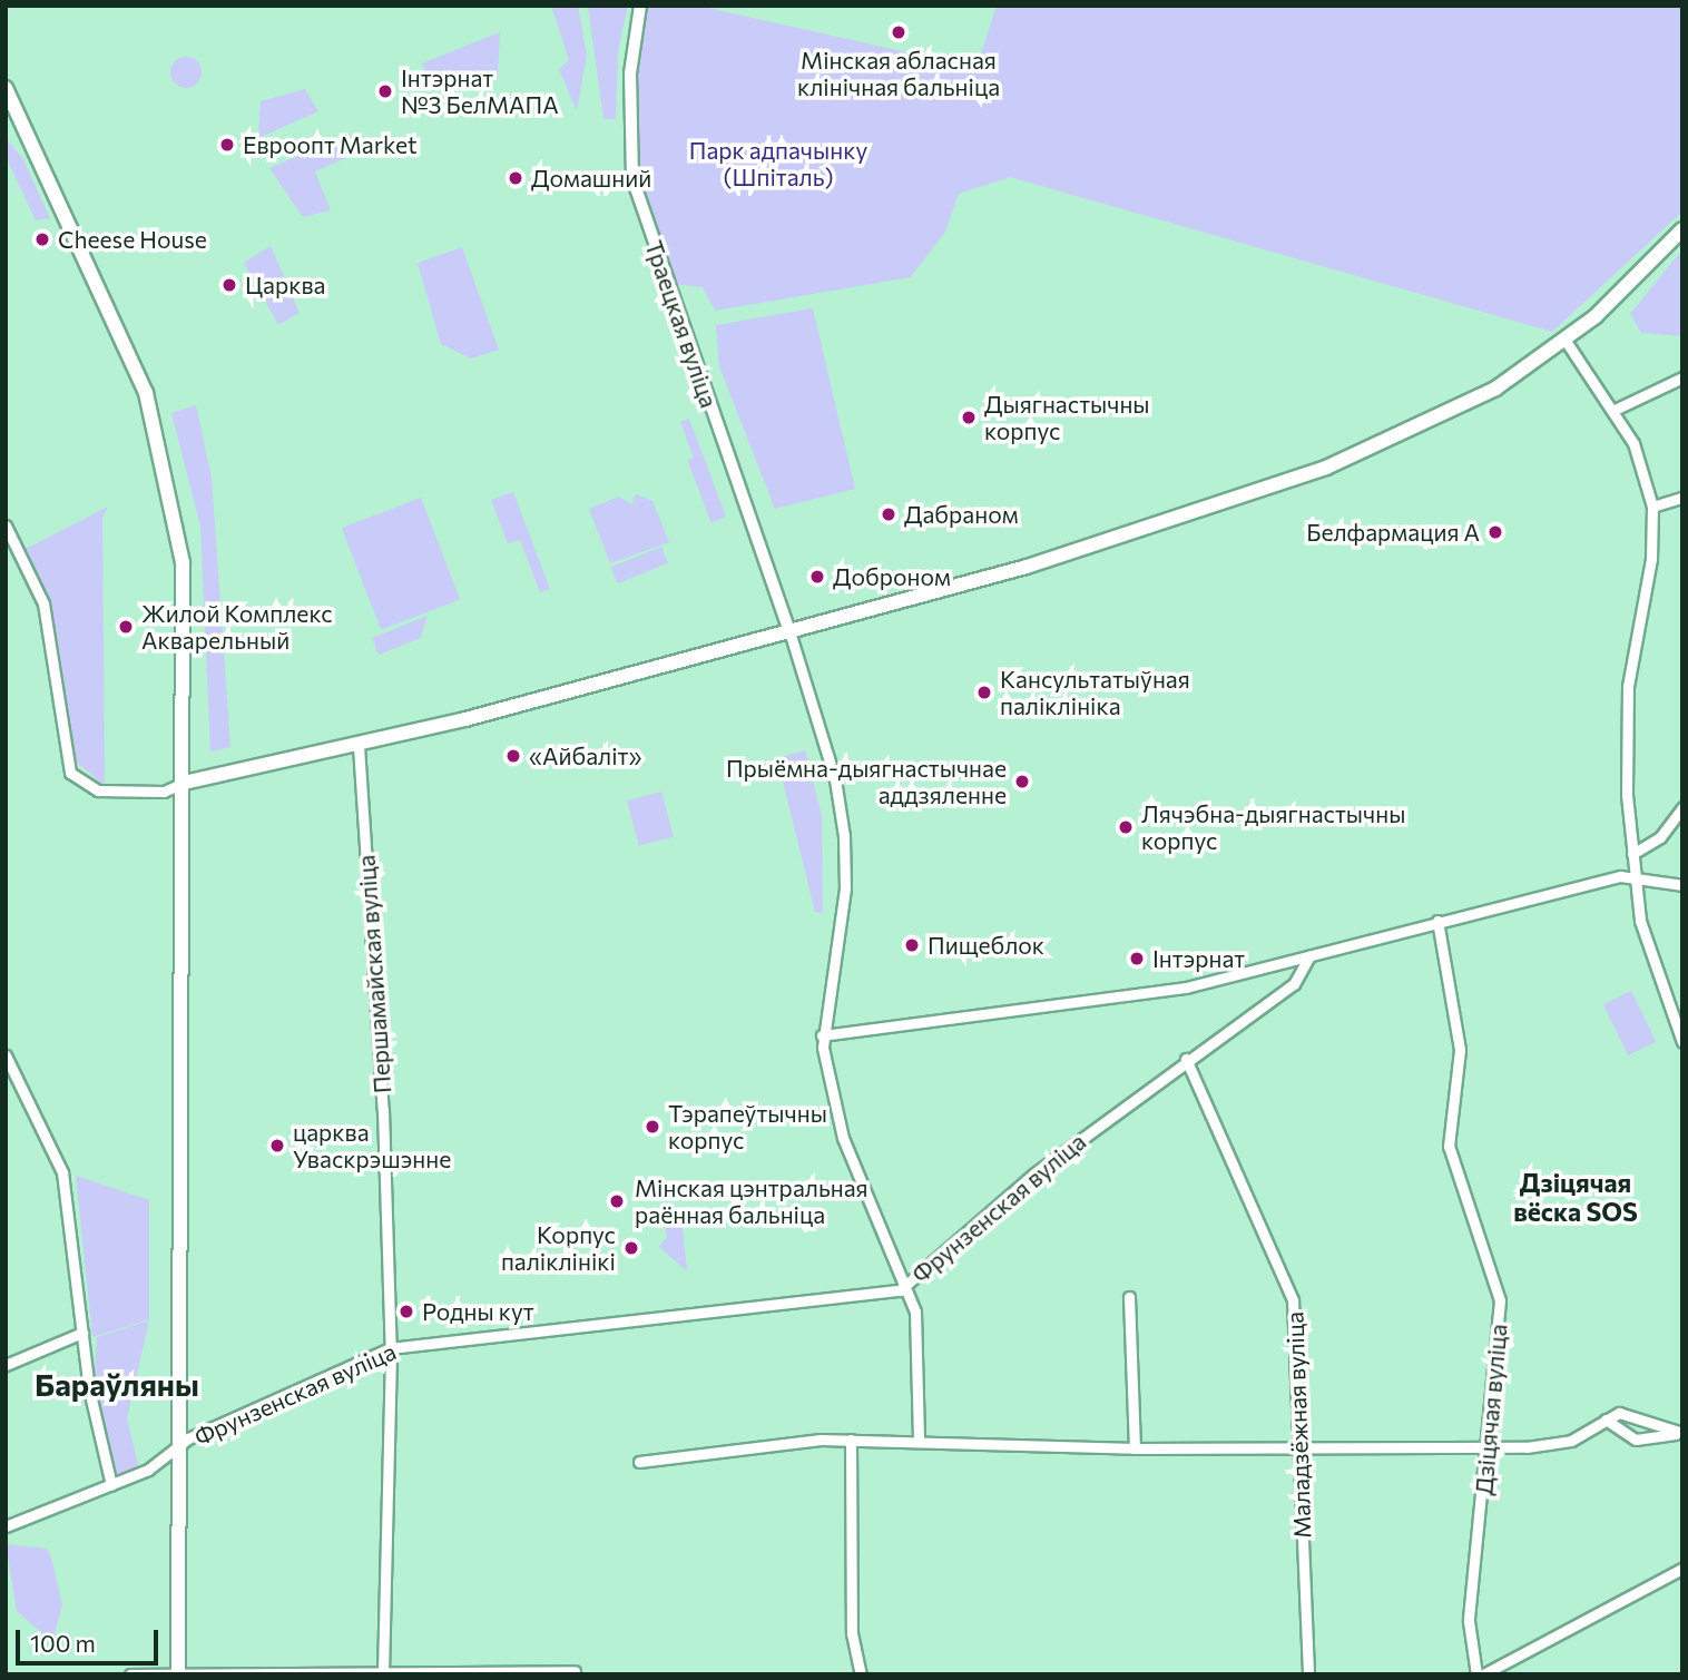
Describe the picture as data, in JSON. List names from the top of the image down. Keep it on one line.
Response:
{"streets":{"street":["Траецкая вуліца","Першамайская вуліца","Фрунзенская вуліца","Дзіцячая вуліца","Маладзёжная вуліца"]},"crossings":[["Першамайская вуліца","Фрунзенская вуліца"],["Фрунзенская вуліца","Маладзёжная вуліца"]],"districts":["Дзіцячая вёска SOS","Бараўляны"],"parks":["Парк адпачынку (Шпіталь)"],"places":["Мінская абласная клінічная бальніца","Інтэрнат №3 БелМАПА","Евроопт Market","Домашний","Cheese House","Царква","Дыягнастычны корпус","Дабраном","Белфармация А","Доброном","Жилой Комплекс Акварельный","Кансультатыўная паліклініка","«Айбаліт»","Прыёмна-дыягнастычнае аддзяленне","Лячэбна-дыягнастычны корпус","Пищеблок","Інтэрнат","Тэрапеўтычны корпус","царква Уваскрэшэнне","Мінская цэнтральная раённая бальніца","Корпус паліклінікі","Родны кут"],"scale_bar":"100 m"}
